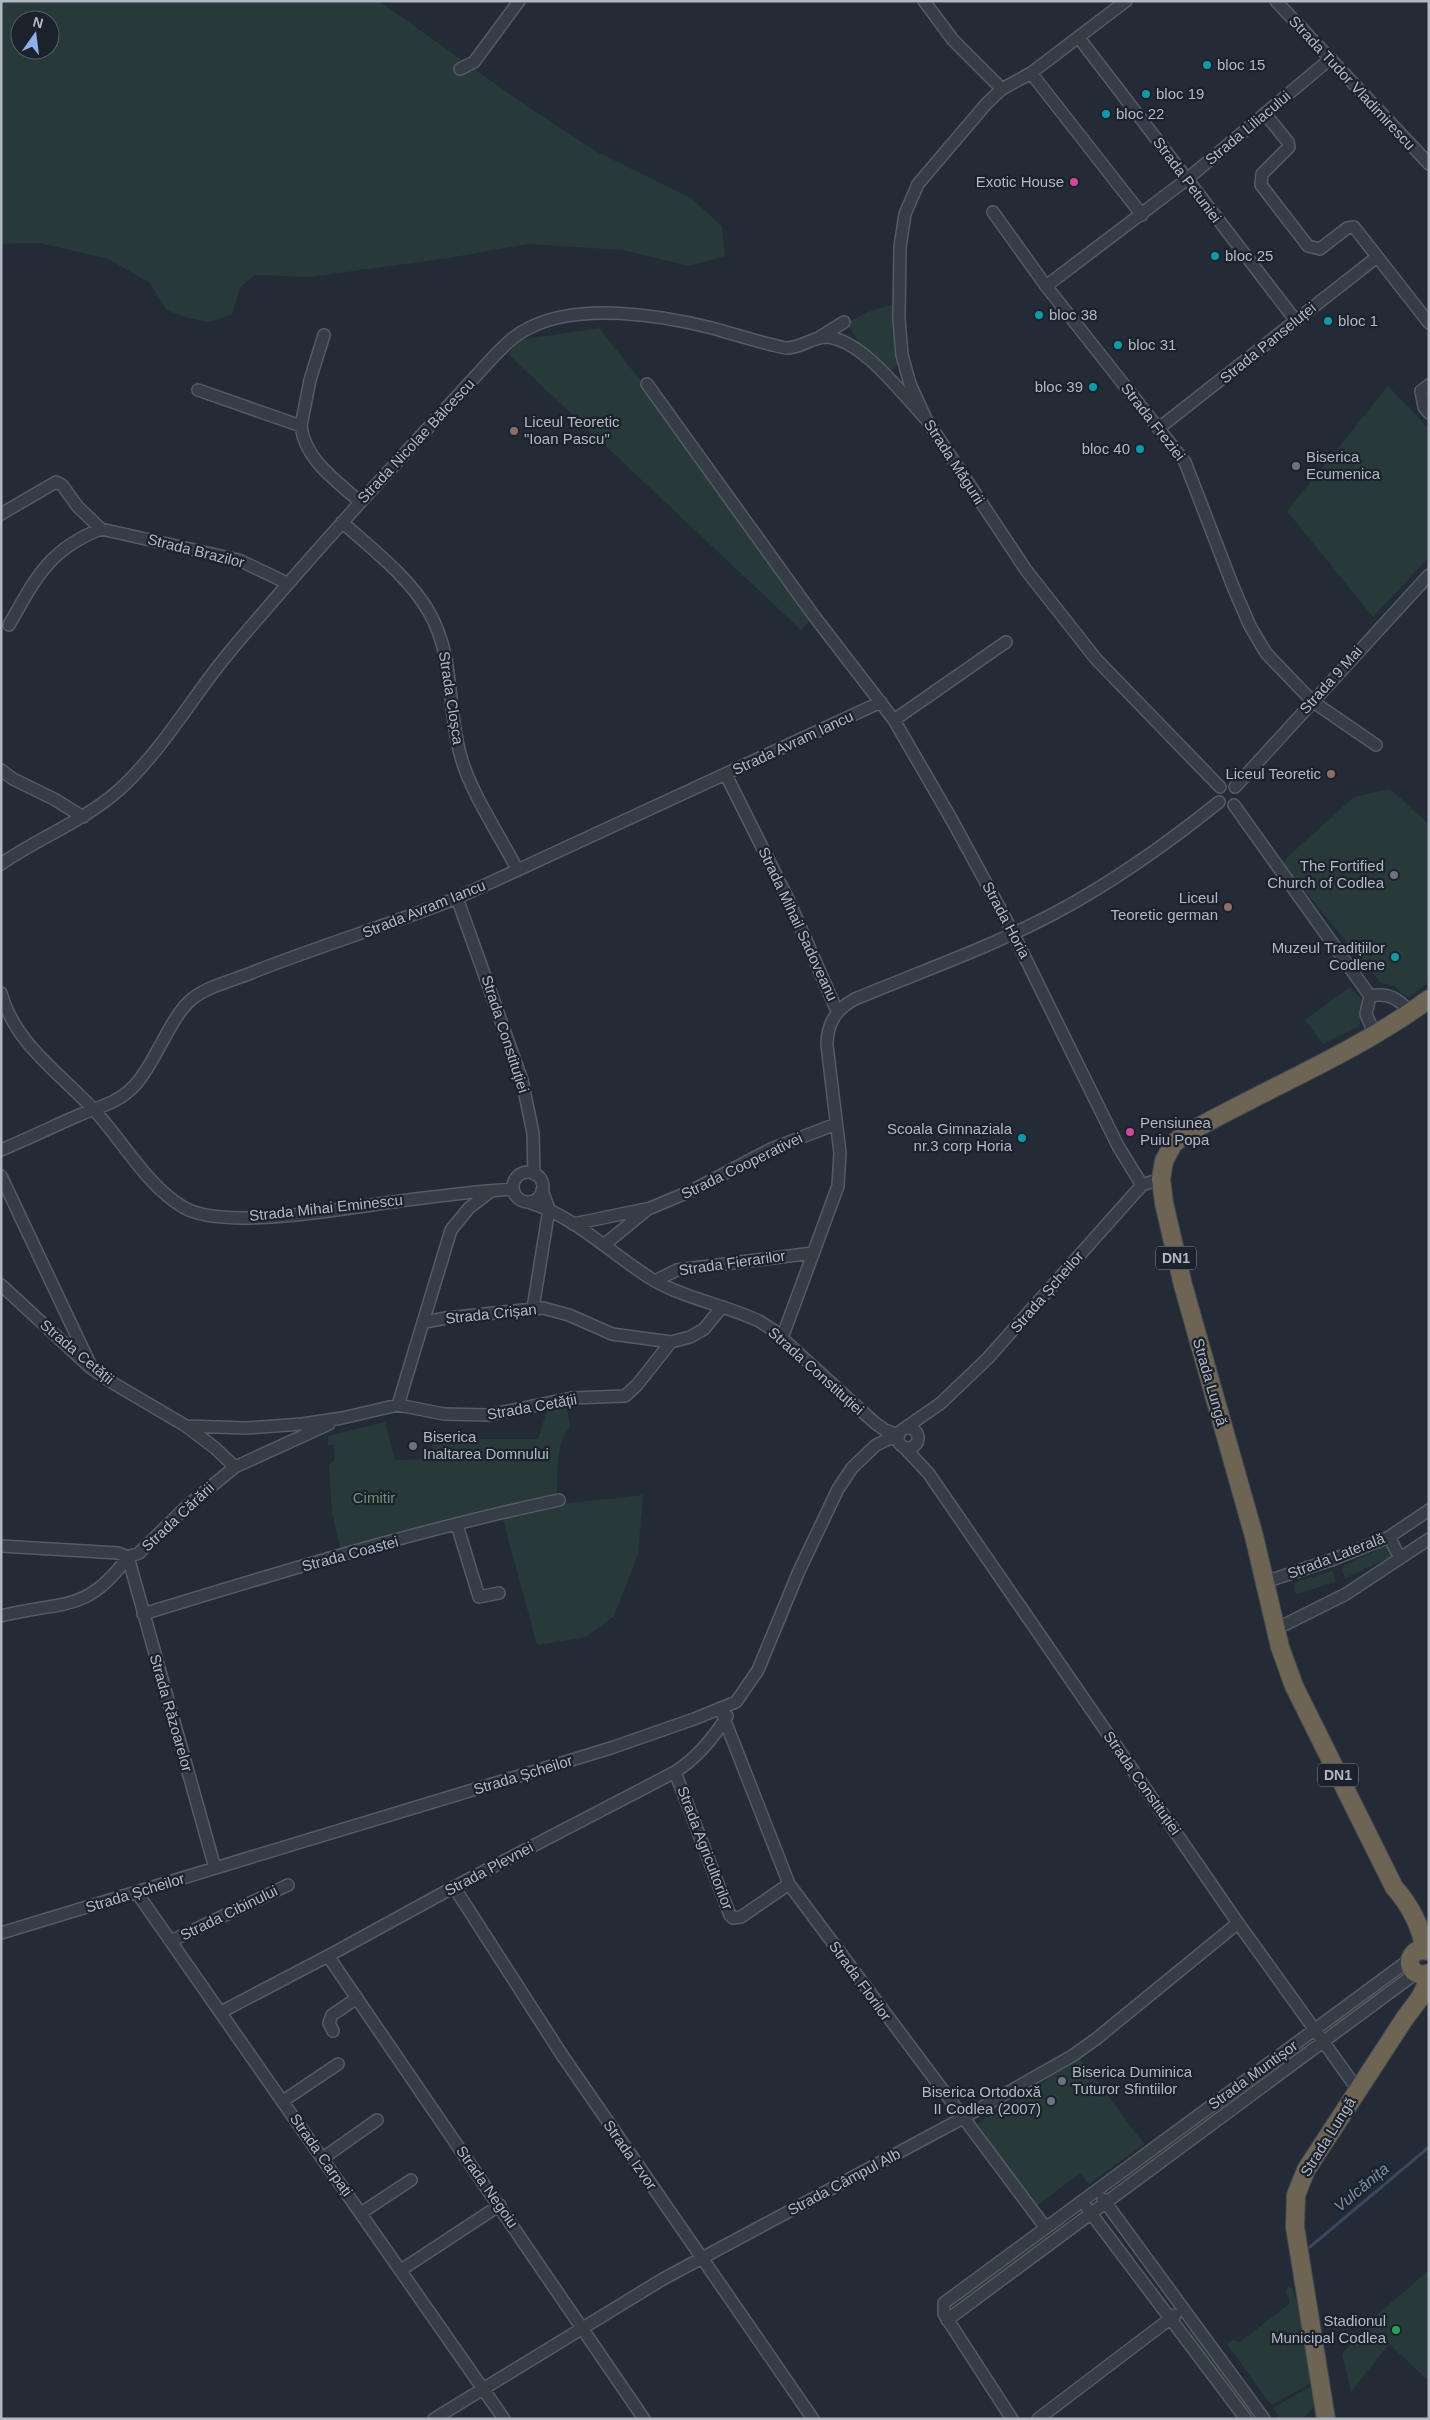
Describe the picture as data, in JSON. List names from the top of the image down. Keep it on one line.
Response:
{"streets":{"highway":["DN1","Strada Lungă"],"street":["Strada Tudor Vladimirescu","Strada Liliacului","Strada Petuniei","Strada Panseluței","Strada Freziei","Strada Nicolae Bălcescu","Strada Măgurii","Strada Brazilor","Strada 9 Mai","Strada Cloșca","Strada Avram Iancu","Strada Horia","Strada Mihail Sadoveanu","Strada Constituției","Strada Cooperativei","Strada Mihai Eminescu","Strada Fierarilor","Strada Șcheilor","Strada Crișan","Strada Cetății","Strada Cărării","Strada Coastei","Strada Laterală","Strada Răzoarelor","Strada Agricultorilor","Strada Plevnei","Strada Cibinului","Strada Florilor","Strada Muntișor","Strada Carpați","Strada Izvor","Strada Câmpul Alb","Strada Negoiu"]},"crossings":[["Strada Tudor Vladimirescu","Strada Liliacului"],["Strada Liliacului","Strada Petuniei"],["Strada Liliacului","Strada Freziei"],["Strada Petuniei","Strada Panseluței"],["Strada Petuniei","Strada Măgurii"],["Strada Panseluței","Strada Freziei"],["Strada Freziei","Strada 9 Mai"],["Strada Nicolae Bălcescu","Strada Brazilor"],["Strada Nicolae Bălcescu","Strada Cloșca"],["Strada Măgurii","Strada 9 Mai"],["Strada Cloșca","Strada Avram Iancu"],["Strada Avram Iancu","Strada Horia"],["Strada Avram Iancu","Strada Mihail Sadoveanu"],["Strada Avram Iancu","Strada Constituției"],["Strada Avram Iancu","Strada Mihai Eminescu"],["Strada Horia","Strada Șcheilor"],["Strada Mihail Sadoveanu","Strada Constituției"],["Strada Mihail Sadoveanu","Strada Cooperativei"],["Strada Mihail Sadoveanu","Strada Fierarilor"],["Strada Constituției","Strada Cooperativei"],["Strada Constituției","Strada Mihai Eminescu"],["Strada Constituției","Strada Fierarilor"],["Strada Constituției","Strada Șcheilor"],["Strada Constituției","Strada Lungă"],["Strada Constituției","Strada Muntișor"],["Strada Constituției","Strada Câmpul Alb"],["Strada Șcheilor","Strada Răzoarelor"],["Strada Șcheilor","Strada Plevnei"],["Strada Șcheilor","Strada Florilor"],["Strada Șcheilor","Strada Carpați"],["Strada Crișan","Strada Cetății"],["Strada Cetății","Strada Cărării"],["Strada Lungă","Strada Laterală"],["Strada Lungă","Strada Muntișor"],["Strada Cărării","Strada Răzoarelor"],["Strada Coastei","Strada Răzoarelor"],["Strada Agricultorilor","Strada Plevnei"],["Strada Agricultorilor","Strada Florilor"],["Strada Plevnei","Strada Florilor"],["Strada Plevnei","Strada Carpați"],["Strada Plevnei","Strada Izvor"],["Strada Plevnei","Strada Negoiu"],["Strada Cibinului","Strada Carpați"],["Strada Florilor","Strada Muntișor"],["Strada Florilor","Strada Câmpul Alb"],["Strada Carpați","Strada Câmpul Alb"],["Strada Izvor","Strada Câmpul Alb"],["Strada Câmpul Alb","Strada Negoiu"]],"water":["Vulcănița"],"parks":["Cimitir"],"places":["bloc 15","bloc 19","bloc 22","Exotic House","bloc 25","bloc 38","bloc 1","bloc 31","bloc 39","Liceul Teoretic \"Ioan Pascu\"","bloc 40","Biserica Ecumenica","Liceul Teoretic","The Fortified Church of Codlea","Liceul Teoretic german","Muzeul Tradițiilor Codlene","Pensiunea Puiu Popa","Scoala Gimnaziala nr.3 corp Horia","Biserica Inaltarea Domnului","Biserica Duminica Tuturor Sfintiilor","Biserica Ortodoxă II Codlea (2007)","Stadionul Municipal Codlea"],"north":"top"}
